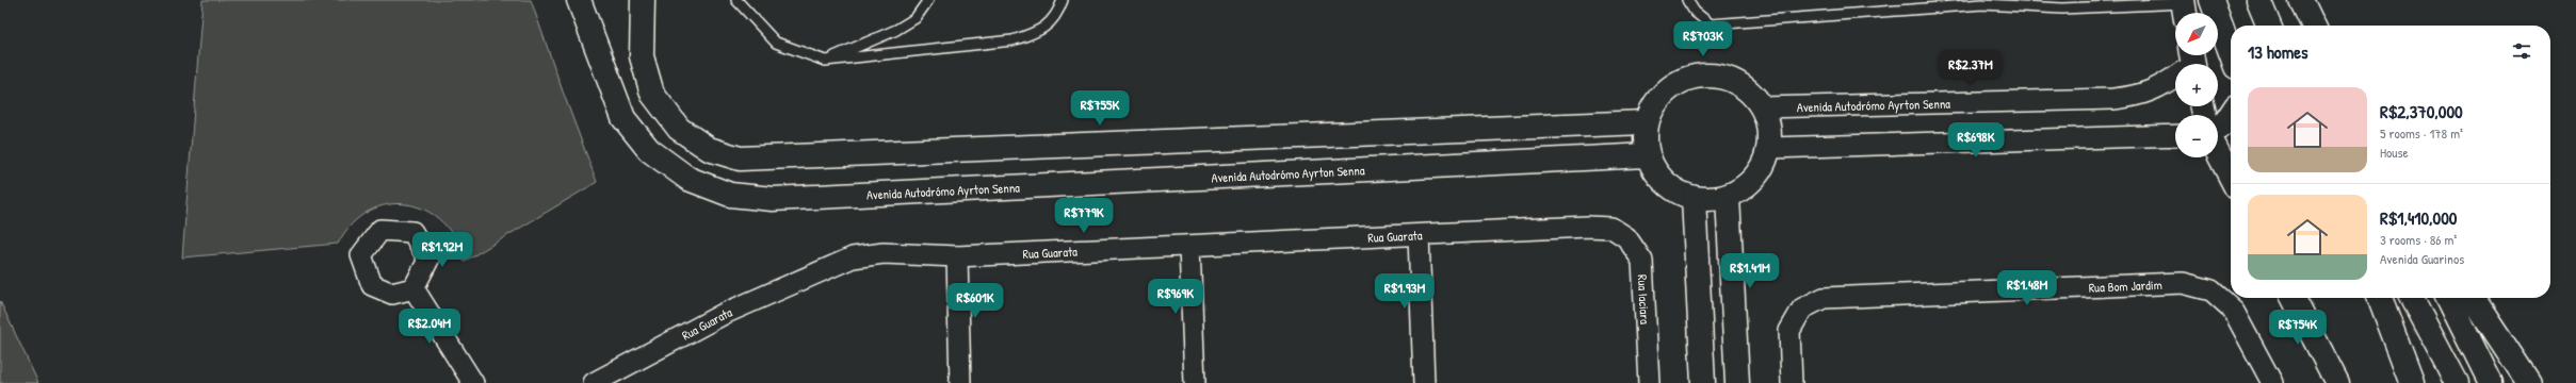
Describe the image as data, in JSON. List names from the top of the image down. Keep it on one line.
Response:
{"streets":{"main road":["Avenida Autodrómo Ayrton Senna"],"street":["Rua Guarata","Rua Bom Jardim","Rua Iaciara"]},"crossings":[["Rua Guarata","Rua Iaciara"]],"north":"bottom left","page":{"map_buttons":["+","−"],"price":["R$703K","R$2.37M","R$755K","R$698K","R$779K","R$1.92M","R$1.41M","R$1.48M","R$1.93M","R$969K","R$601K","R$2.04M","R$754K"],"heading":"13 homes","list":[{"name":"R$2,370,000","note":"5 rooms · 178 m² · House"},{"name":"R$1,410,000","note":"3 rooms · 86 m² · Avenida Guarinos"}]}}
